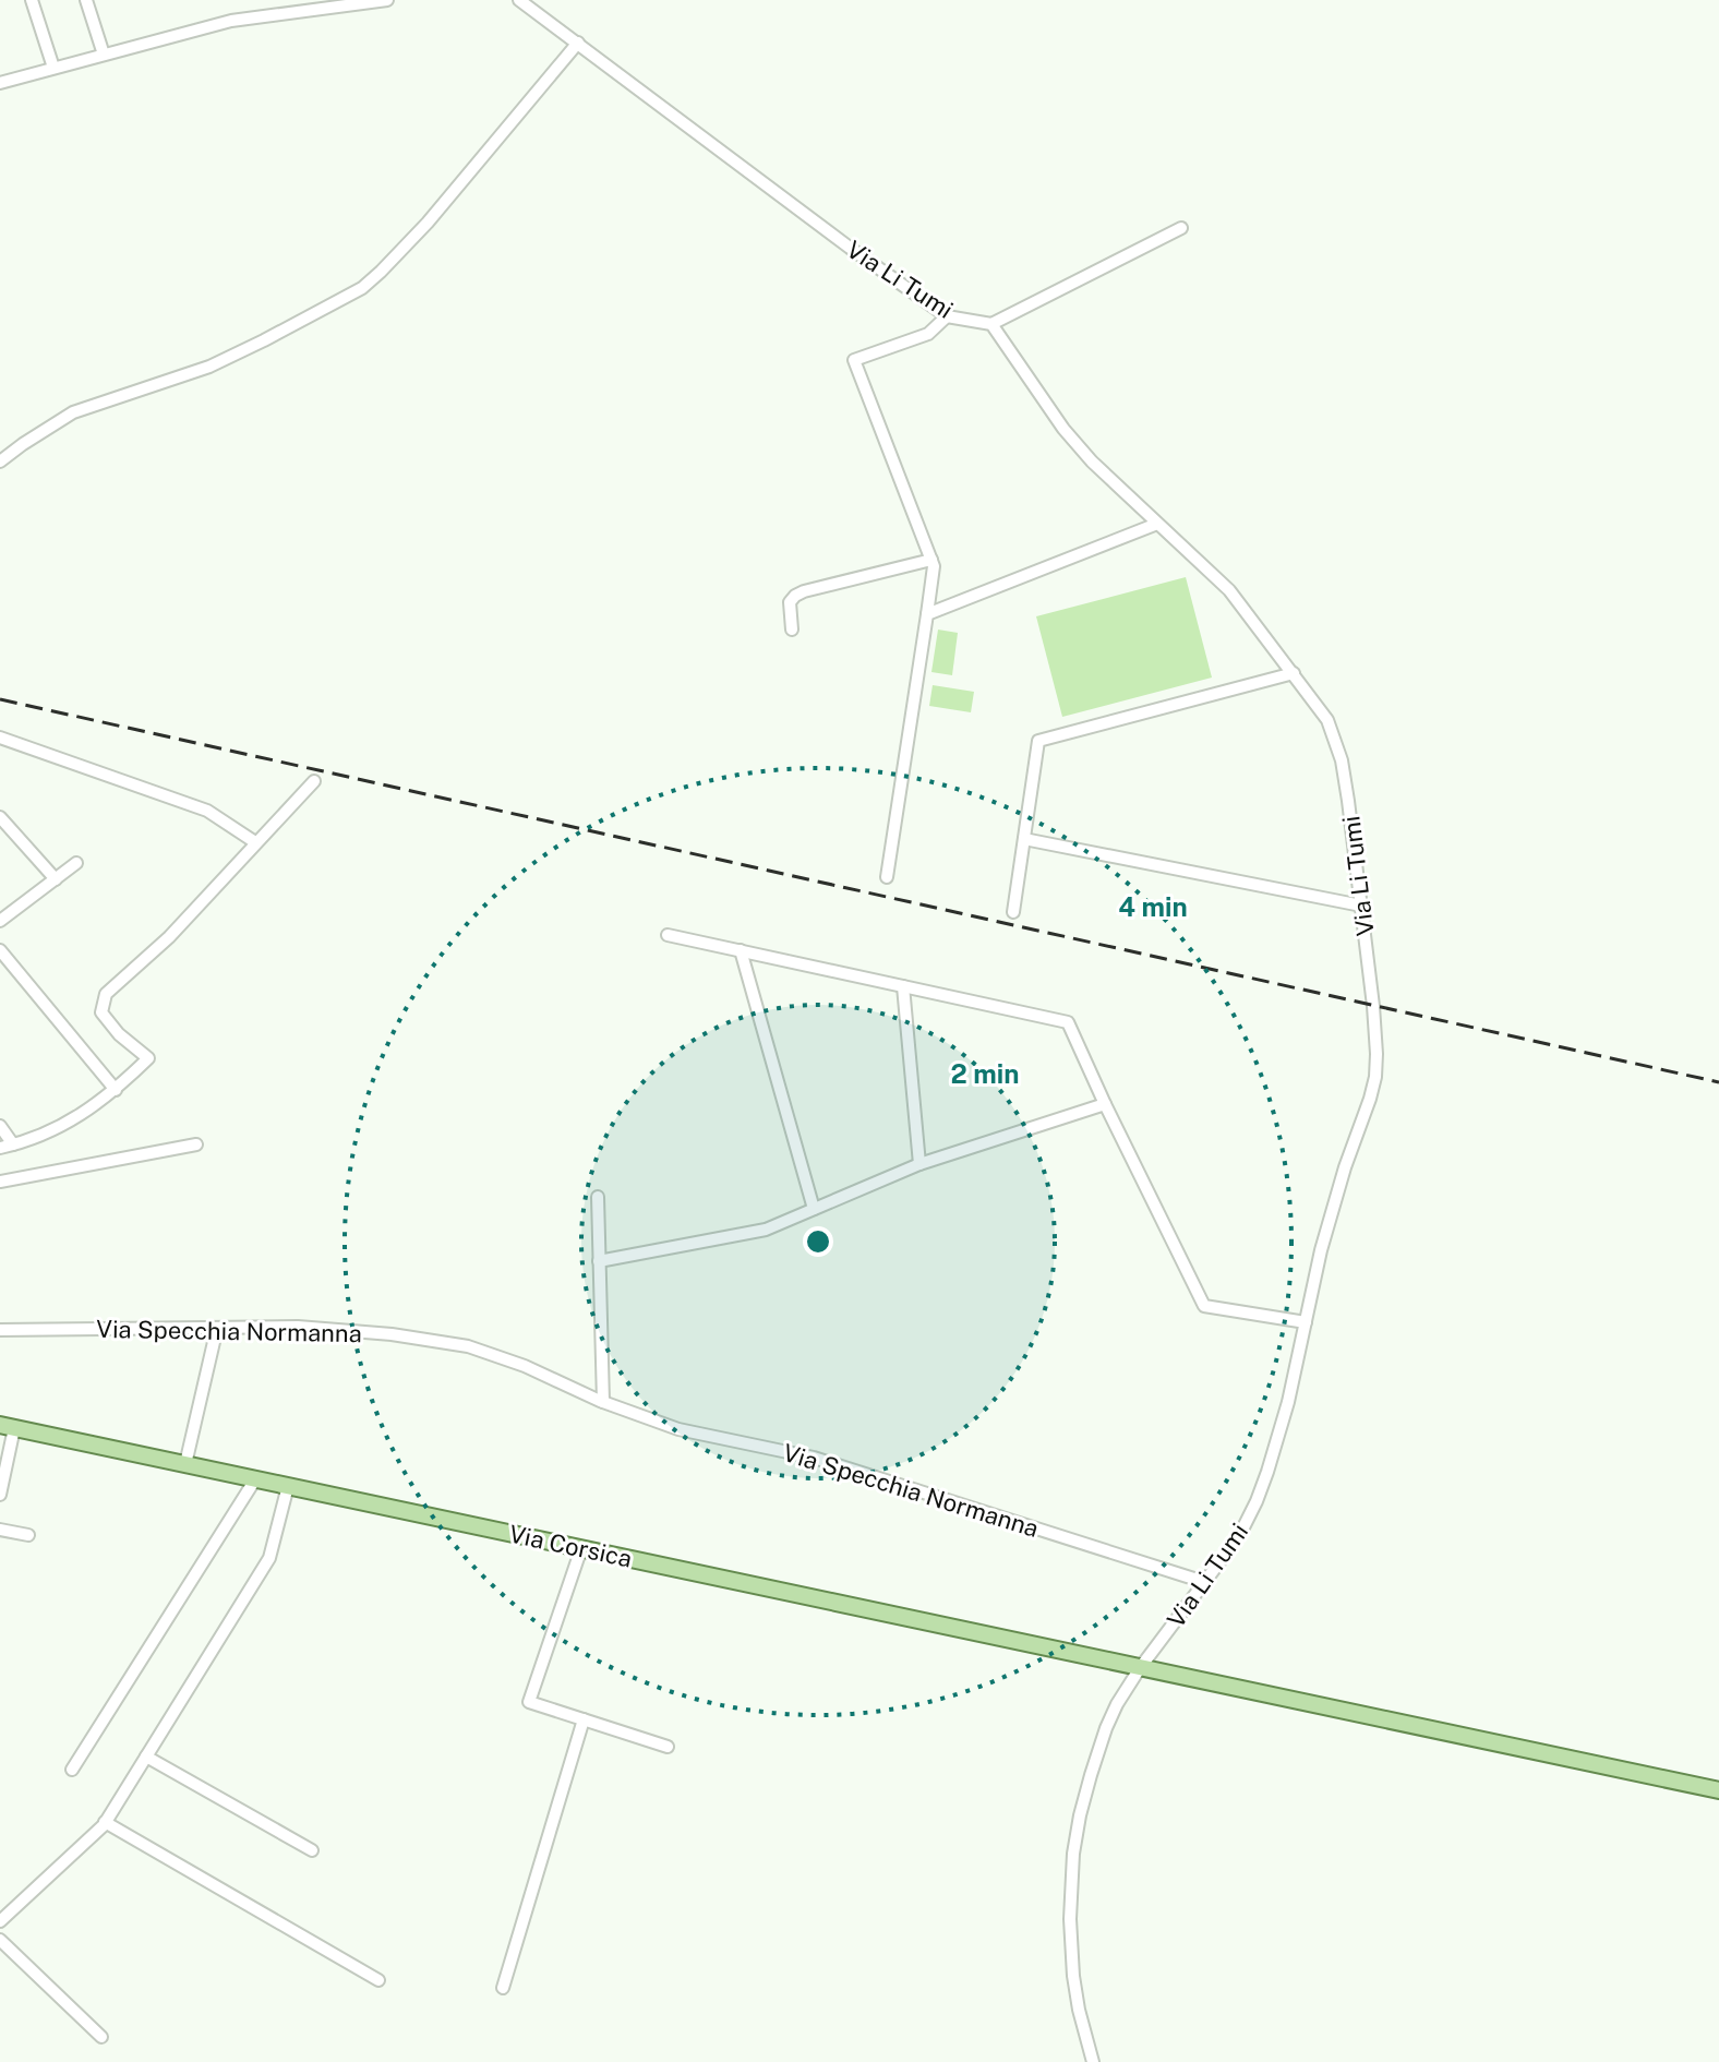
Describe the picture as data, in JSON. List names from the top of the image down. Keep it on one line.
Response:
{"streets":{"main road":["Via Corsica"],"street":["Via Li Tumi","Via Specchia Normanna"]},"crossings":[["Via Li Tumi","Via Specchia Normanna"],["Via Li Tumi","Via Corsica"]],"rings":["4 min","2 min"]}
